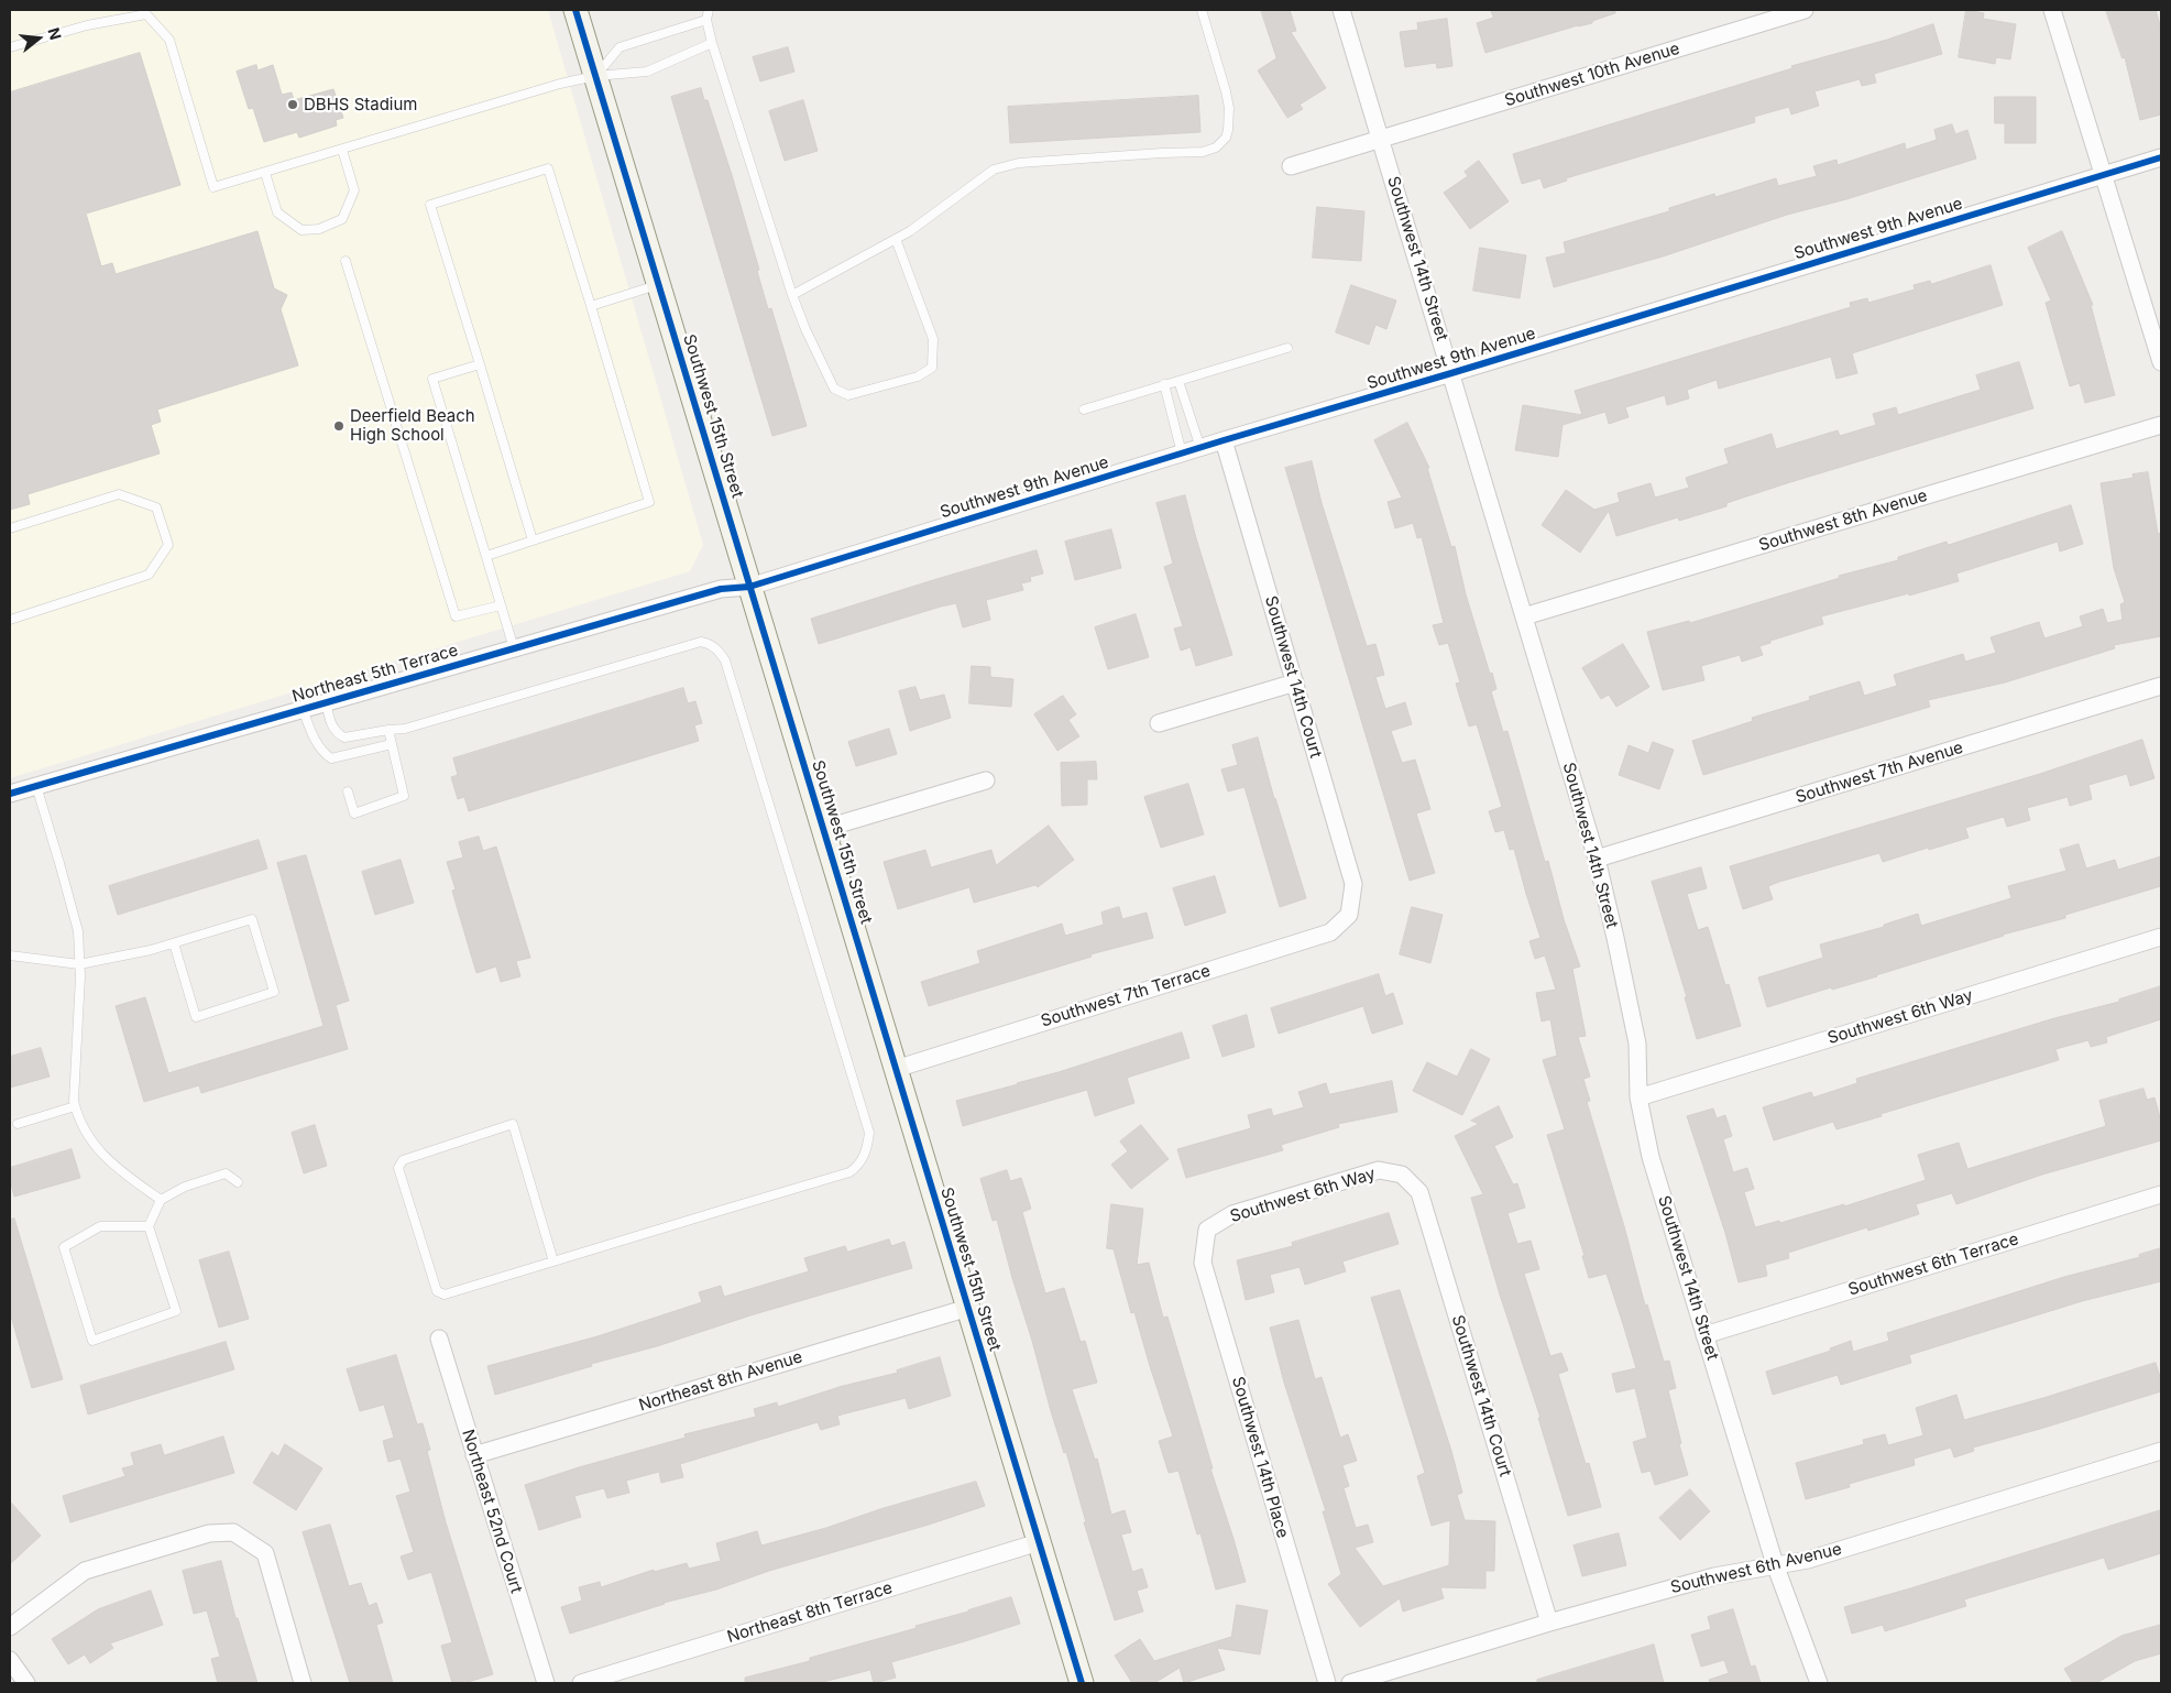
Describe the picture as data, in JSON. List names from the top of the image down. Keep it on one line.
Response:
{"streets":{"street":["Southwest 10th Avenue","Southwest 9th Avenue","Southwest 14th Street","Southwest 15th Street","Southwest 8th Avenue","Northeast 5th Terrace","Southwest 14th Court","Southwest 7th Avenue","Southwest 7th Terrace","Southwest 6th Way","Southwest 6th Terrace","Northeast 8th Avenue","Southwest 14th Place","Northeast 52nd Court","Southwest 6th Avenue","Northeast 8th Terrace"]},"crossings":[["Southwest 10th Avenue","Southwest 14th Street"],["Southwest 9th Avenue","Southwest 14th Street"],["Southwest 9th Avenue","Southwest 15th Street"],["Southwest 9th Avenue","Northeast 5th Terrace"],["Southwest 9th Avenue","Southwest 14th Court"],["Southwest 14th Street","Southwest 8th Avenue"],["Southwest 14th Street","Southwest 7th Avenue"],["Southwest 14th Street","Southwest 6th Way"],["Southwest 14th Street","Southwest 6th Terrace"],["Southwest 14th Street","Southwest 6th Avenue"],["Southwest 15th Street","Northeast 5th Terrace"],["Southwest 15th Street","Southwest 7th Terrace"],["Southwest 15th Street","Northeast 8th Avenue"],["Southwest 15th Street","Northeast 8th Terrace"],["Southwest 14th Court","Southwest 7th Terrace"],["Southwest 14th Court","Southwest 6th Way"],["Southwest 14th Court","Southwest 6th Avenue"],["Southwest 6th Way","Southwest 14th Place"],["Northeast 8th Avenue","Northeast 52nd Court"]],"places":["DBHS Stadium","Deerfield Beach High School"],"north":"right"}
